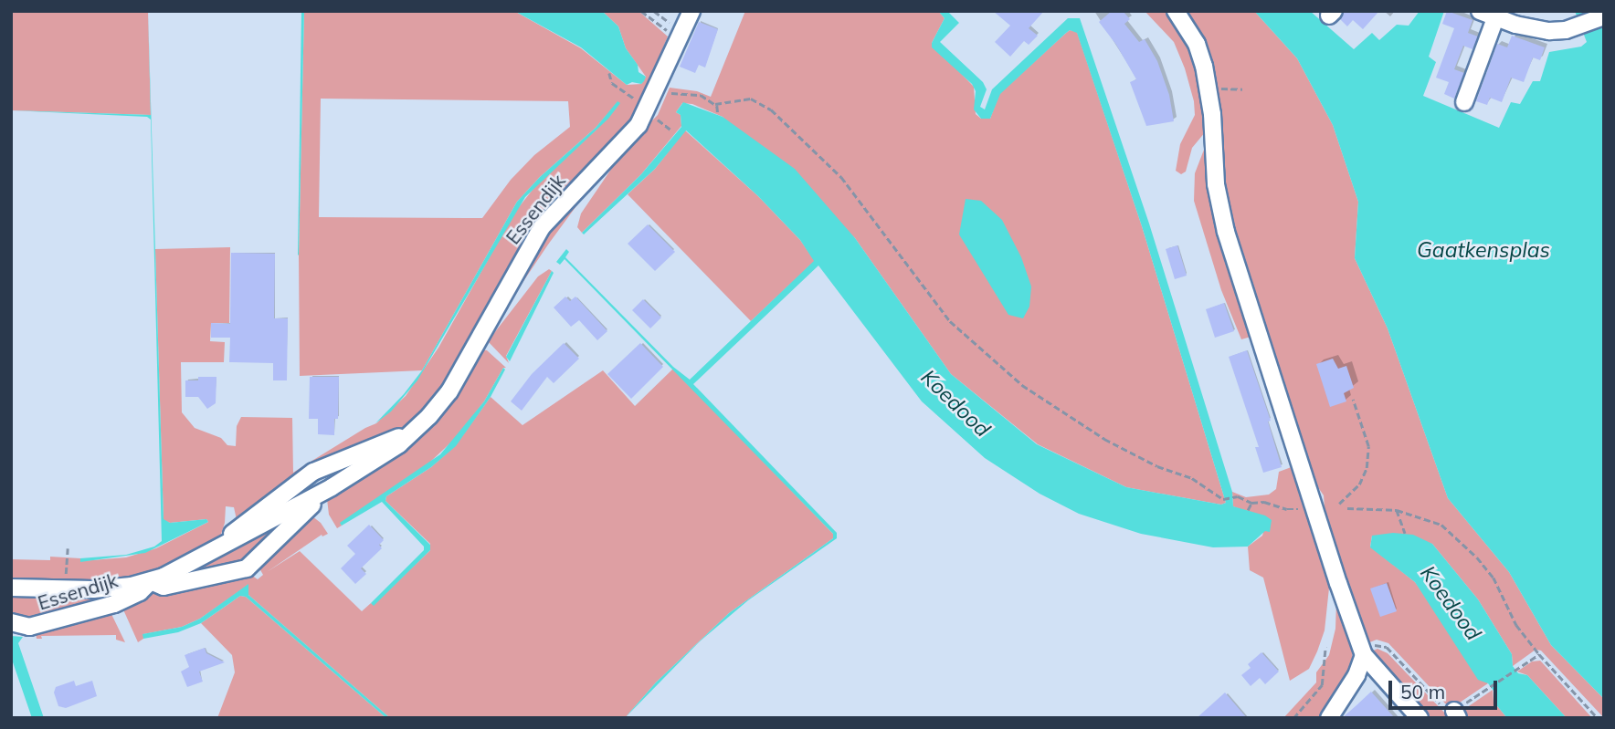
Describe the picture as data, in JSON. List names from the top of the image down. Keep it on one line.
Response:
{"streets":{"street":["Essendijk"]},"water":["Gaatkensplas","Koedood"],"scale_bar":"50 m"}
